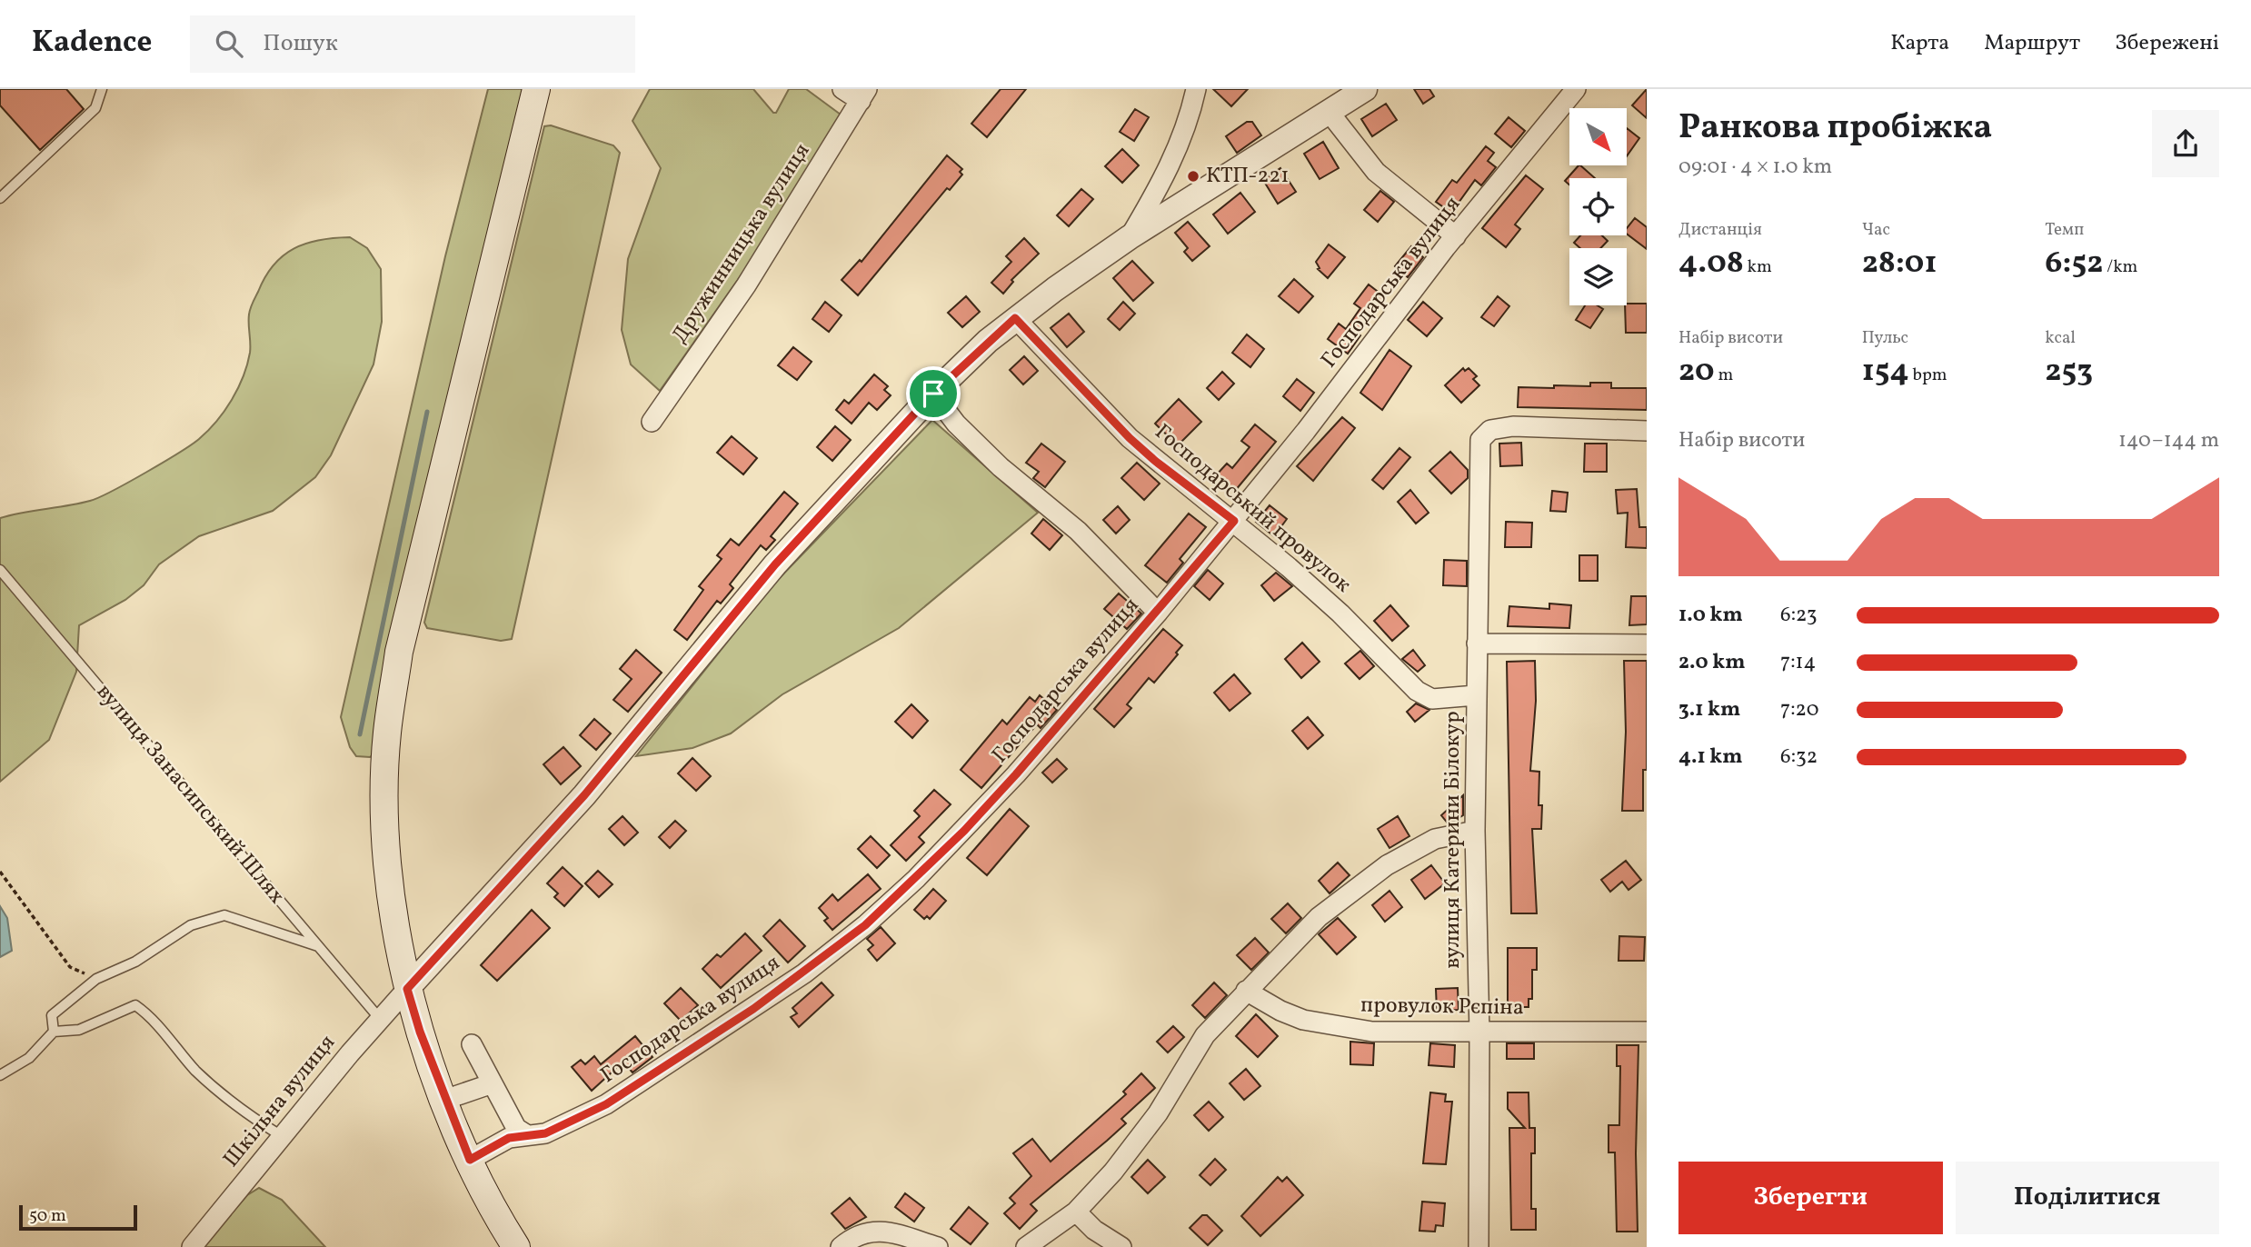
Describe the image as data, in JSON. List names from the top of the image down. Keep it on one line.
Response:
{"streets":{"street":["Дружинницька вулиця","Господарська вулиця","Господарський провулок","вулиця Катерини Білокур","провулок Рєпіна","Шкільна вулиця"],"lane":["вулиця Занасипський Шлях"]},"crossings":[["Господарська вулиця","Господарський провулок"],["Господарський провулок","вулиця Катерини Білокур"],["вулиця Занасипський Шлях","Шкільна вулиця"],["вулиця Катерини Білокур","провулок Рєпіна"]],"places":["КТП-221"],"scale_bar":"50 m","north":"bottom right","page":{"header":"Kadence","search":"Пошук","nav":["Карта","Маршрут","Збережені"],"heading":["Ранкова пробіжка","09:01 · 4 × 1.0 km"],"stats":[["Дистанція","4.08 km"],["Час","28:01"],["Темп","6:52 /km"],["Набір висоти","20 m"],["Пульс","154 bpm"],["kcal","253"]],"chart":["Набір висоти","140–144 m"],"list":[{"name":"1.0 km","note":"6:23"},{"name":"2.0 km","note":"7:14"},{"name":"3.1 km","note":"7:20"},{"name":"4.1 km","note":"6:32"}],"buttons":["Зберегти","Поділитися"],"scale":"50 m"}}
